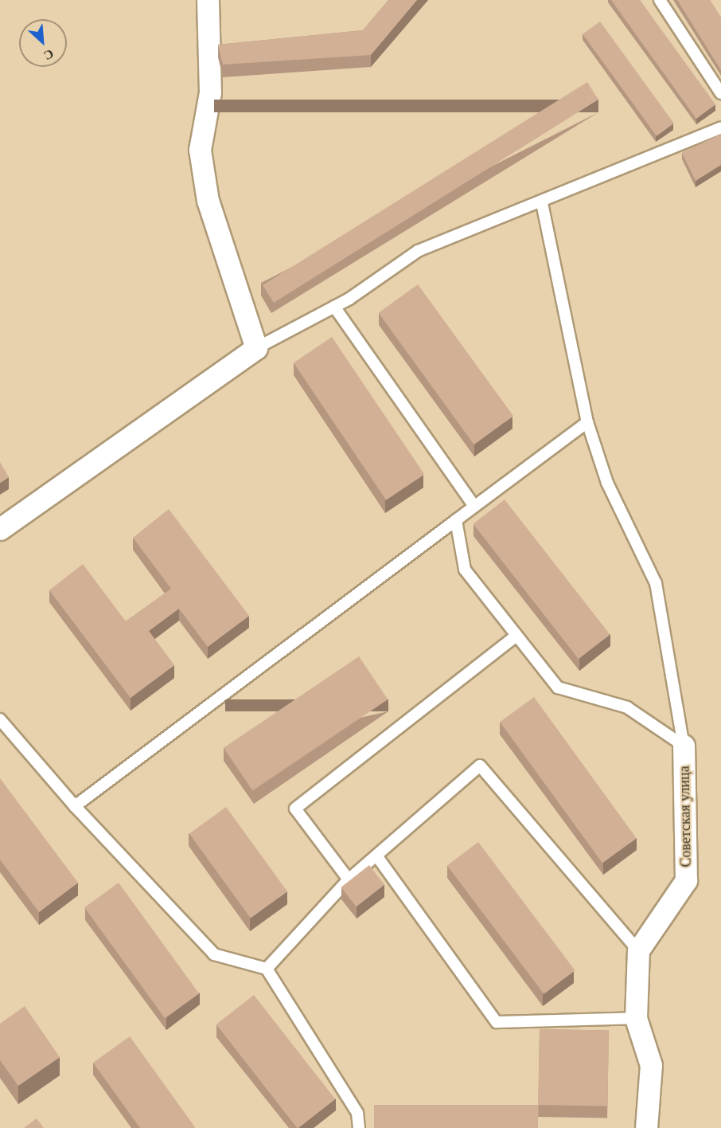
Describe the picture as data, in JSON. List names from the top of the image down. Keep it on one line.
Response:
{"streets":{"street":["Советская улица"]},"north":"bottom right"}
